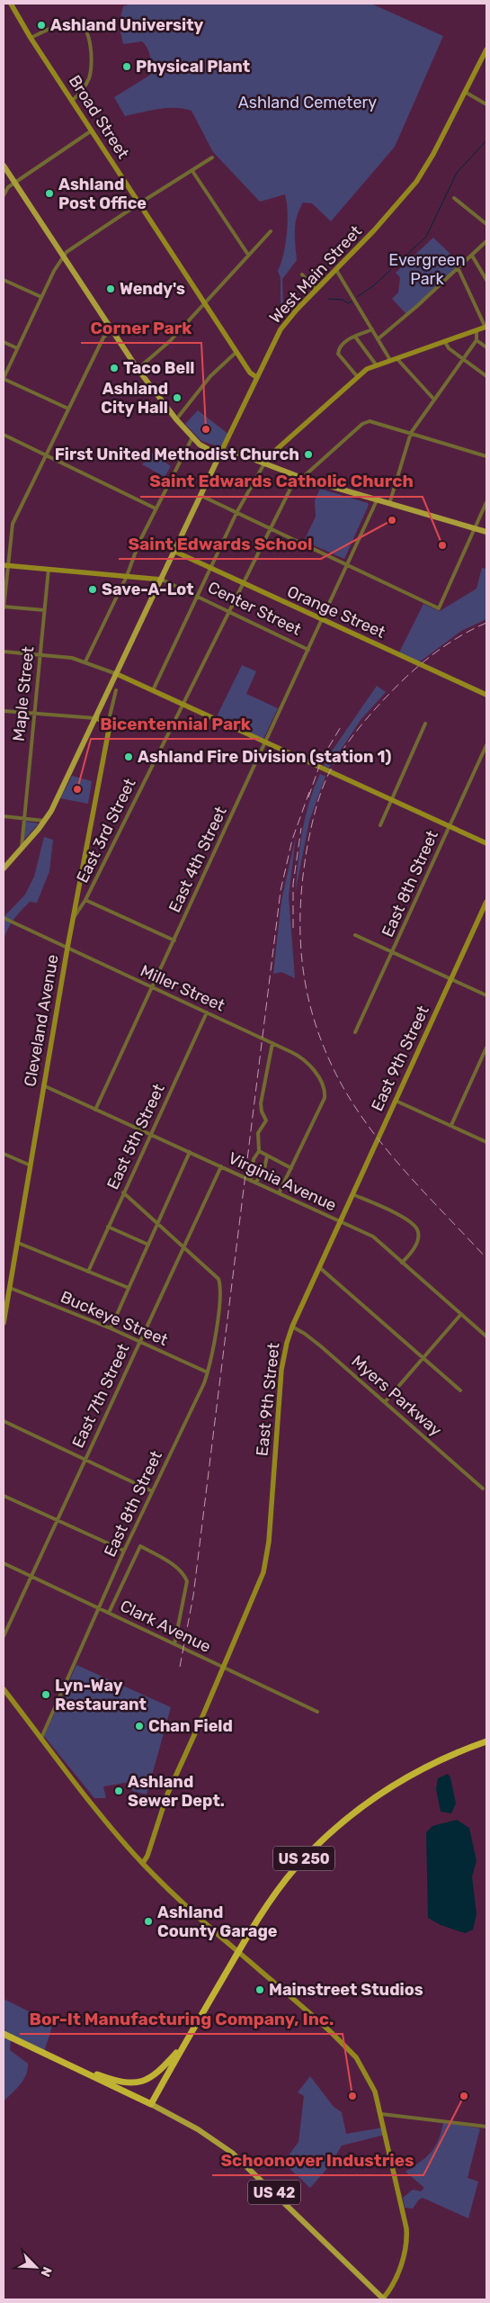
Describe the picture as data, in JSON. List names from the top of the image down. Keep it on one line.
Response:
{"streets":{"highway":["US 250","US 42"],"main road":["West Main Street"],"street":["Broad Street","Center Street","Orange Street","Maple Street","East 3rd Street","East 4th Street","East 8th Street","Miller Street","Cleveland Avenue","East 9th Street","East 5th Street","Virginia Avenue","Buckeye Street","East 7th Street","Myers Parkway","Clark Avenue"]},"crossings":[["Broad Street","West Main Street"],["West Main Street","Center Street"],["West Main Street","Orange Street"],["West Main Street","Maple Street"],["Center Street","Maple Street"],["Center Street","East 3rd Street"],["Center Street","East 4th Street"],["Orange Street","East 3rd Street"],["Orange Street","East 4th Street"],["East 3rd Street","Cleveland Avenue"],["East 4th Street","Miller Street"],["East 4th Street","Virginia Avenue"],["East 8th Street","Buckeye Street"],["East 8th Street","East 7th Street"],["East 8th Street","Clark Avenue"],["Miller Street","Cleveland Avenue"],["Miller Street","East 5th Street"],["Cleveland Avenue","Virginia Avenue"],["Cleveland Avenue","Buckeye Street"],["East 9th Street","Virginia Avenue"],["East 9th Street","Myers Parkway"],["East 9th Street","Clark Avenue"],["East 5th Street","Virginia Avenue"],["Virginia Avenue","East 7th Street"],["Buckeye Street","East 7th Street"],["East 7th Street","Clark Avenue"],["US 250","US 42"]],"parks":["Ashland Cemetery","Evergreen Park"],"places":["Ashland University","Physical Plant","Ashland Post Office","Wendy's","Taco Bell","Ashland City Hall","Corner Park","First United Methodist Church","Saint Edwards School","Saint Edwards Catholic Church","Save-A-Lot","Ashland Fire Division (station 1)","Bicentennial Park","Lyn-Way Restaurant","Chan Field","Ashland Sewer Dept.","Ashland County Garage","Mainstreet Studios","Bor-It Manufacturing Company, Inc.","Schoonover Industries"],"north":"bottom right"}
